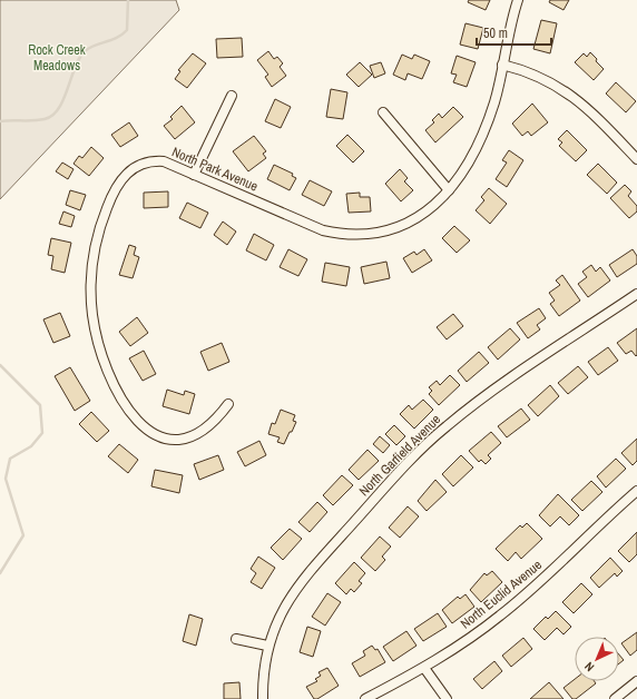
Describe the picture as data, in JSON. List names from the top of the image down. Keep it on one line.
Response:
{"streets":{"street":["North Park Avenue","North Garfield Avenue","North Euclid Avenue"]},"parks":["Rock Creek Meadows"],"scale_bar":"50 m","north":"bottom left"}
